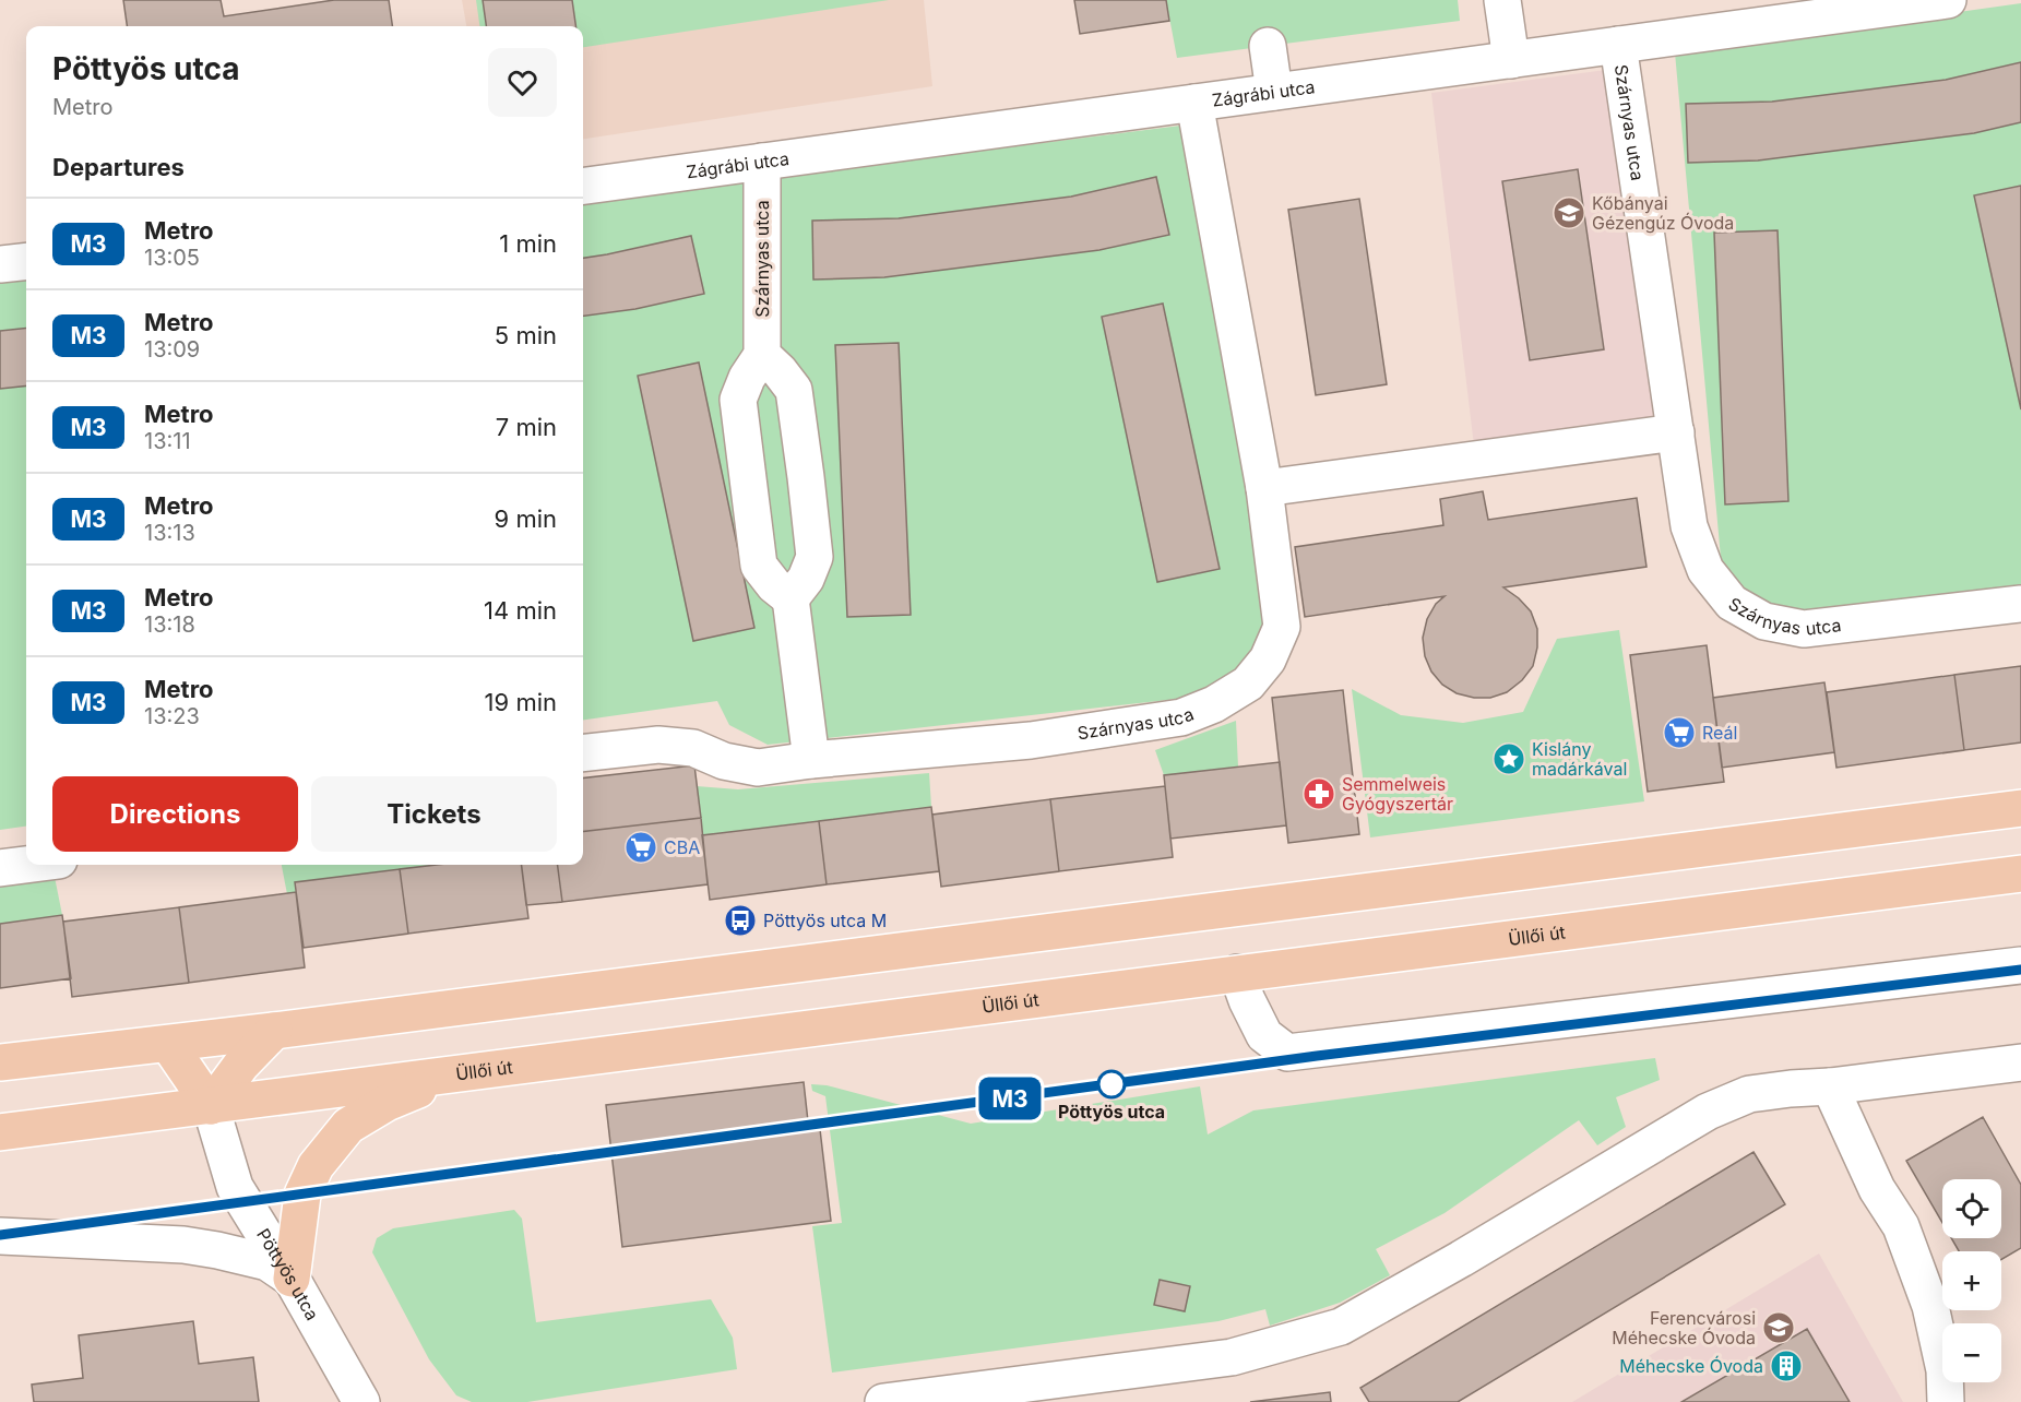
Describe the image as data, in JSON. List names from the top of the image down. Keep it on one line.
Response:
{"streets":{"main road":["Üllői út"],"street":["Zágrábi utca","Szárnyas utca","Pöttyös utca"]},"crossings":[["Zágrábi utca","Szárnyas utca"],["Üllői út","Pöttyös utca"]],"places":{"school or university":["Kőbányai Gézengúz Óvoda","Ferencvárosi Méhecske Óvoda"],"supermarket":["Reál","CBA"],"place":["Kislány madárkával"],"pharmacy":["Semmelweis Gyógyszertár"],"bus stop":["Pöttyös utca M"],"other":["Pöttyös utca"],"building":["Méhecske Óvoda"]},"lines":["metro line M3"],"page":{"on_map":"M3","heading":[["Pöttyös utca","Metro"],"Departures"],"list":[{"mark":"M3","name":"Metro","note":"13:05","value":"1 min"},{"mark":"M3","name":"Metro","note":"13:09","value":"5 min"},{"mark":"M3","name":"Metro","note":"13:11","value":"7 min"},{"mark":"M3","name":"Metro","note":"13:13","value":"9 min"},{"mark":"M3","name":"Metro","note":"13:18","value":"14 min"},{"mark":"M3","name":"Metro","note":"13:23","value":"19 min"}],"buttons":["Directions","Tickets"],"map_buttons":["+","−"]}}
